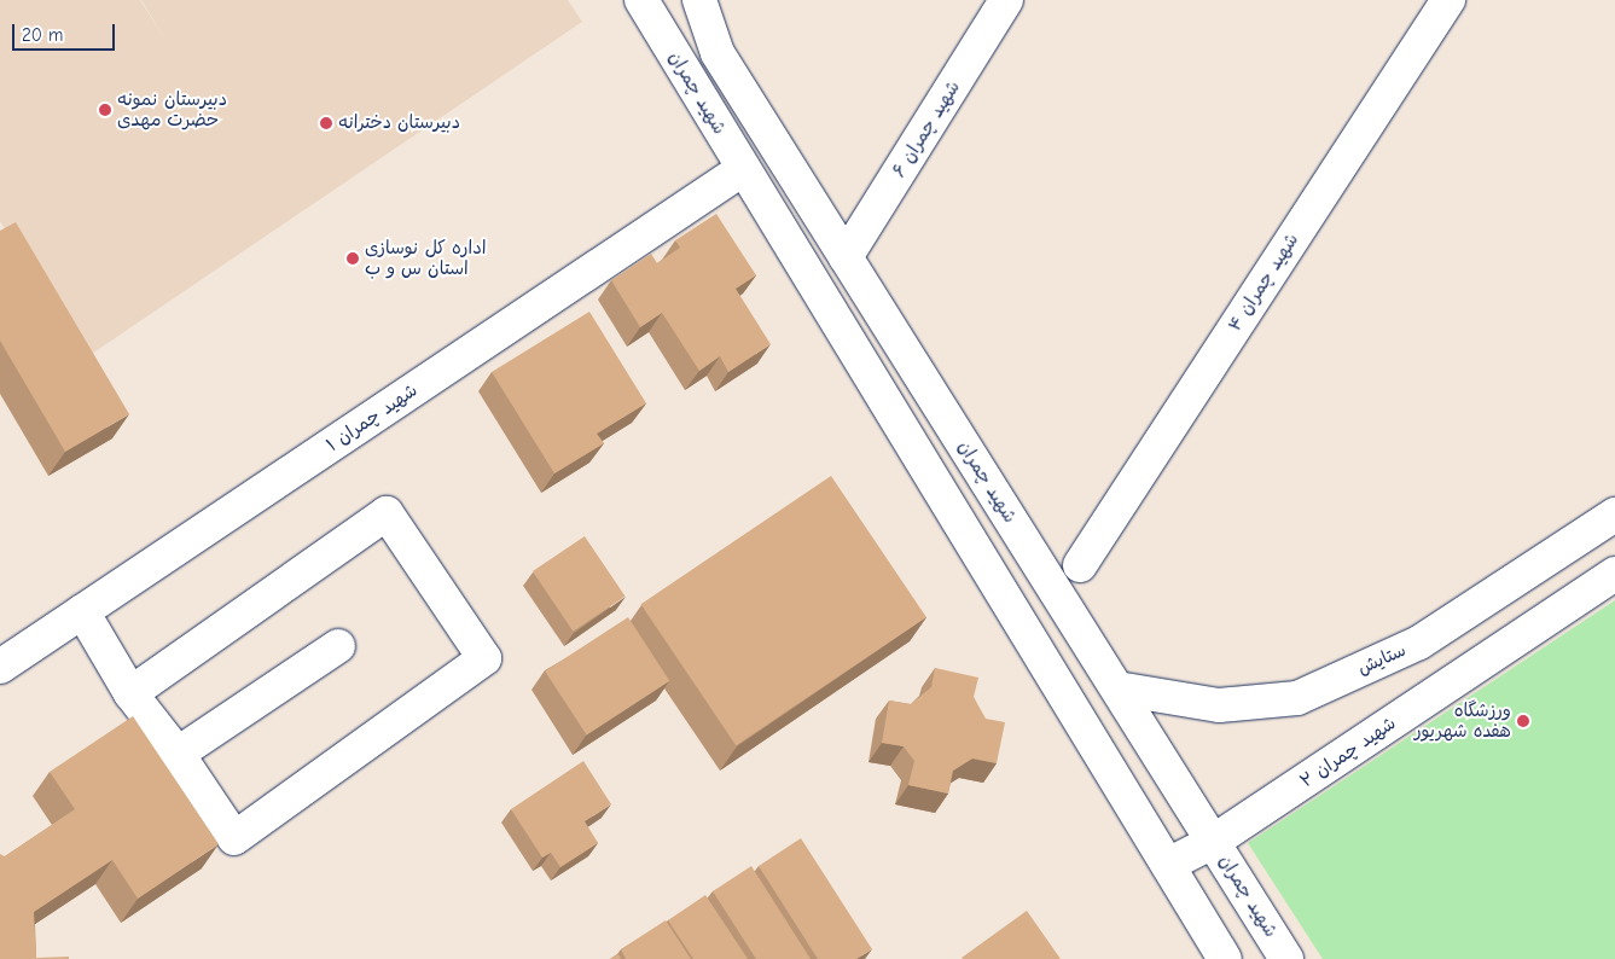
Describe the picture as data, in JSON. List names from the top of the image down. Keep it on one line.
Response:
{"streets":{"street":["شهید چمران","شهید چمران ۶","شهید چمران ۴","شهید چمران ۱","ستایش","شهید چمران ۲"]},"crossings":[["شهید چمران","شهید چمران ۶"],["شهید چمران","شهید چمران ۱"],["شهید چمران","ستایش"],["شهید چمران","شهید چمران ۲"]],"places":["دبیرستان نمونه حضرت مهدی","دبیرستان دخترانه","اداره کل نوسازی استان س و ب","ورزشگاه هفده شهریور"],"scale_bar":"20 m"}
